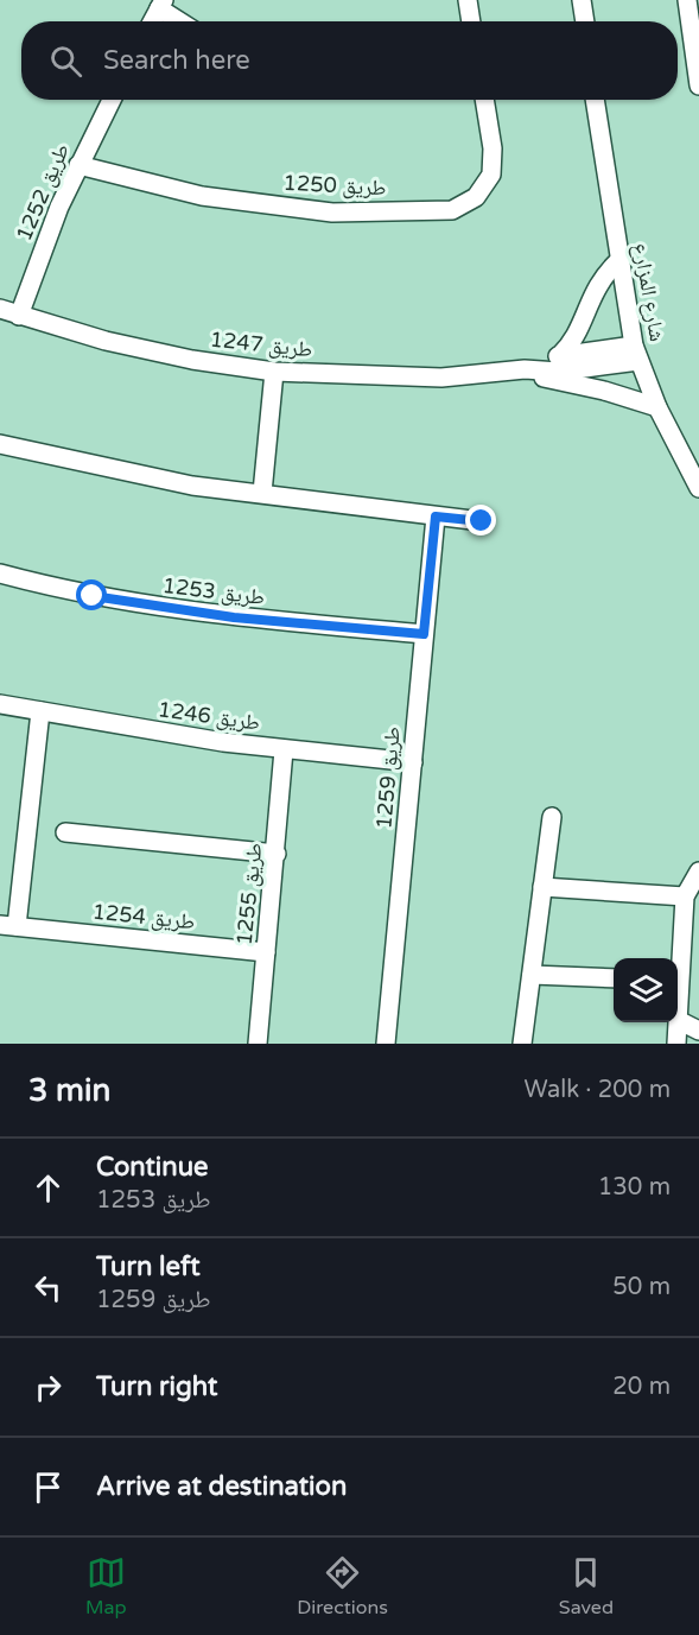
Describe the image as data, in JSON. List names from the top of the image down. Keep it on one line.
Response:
{"streets":{"street":["طريق 1250","طريق 1252","شارع المزارع","طريق 1247","طريق 1253","طريق 1246","طريق 1259","طريق 1255","طريق 1254"]},"crossings":[["طريق 1250","طريق 1252"],["طريق 1252","طريق 1247"],["شارع المزارع","طريق 1247"],["طريق 1253","طريق 1259"],["طريق 1246","طريق 1259"],["طريق 1246","طريق 1255"],["طريق 1246","طريق 1254"],["طريق 1255","طريق 1254"]],"page":{"search":"Search here","heading":["3 min","Walk · 200 m"],"list":[["Continue","طريق 1253","130 m"],["Turn left","طريق 1259","50 m"],["Turn right","20 m"],"Arrive at destination"],"nav":["Map","Directions","Saved"]}}
